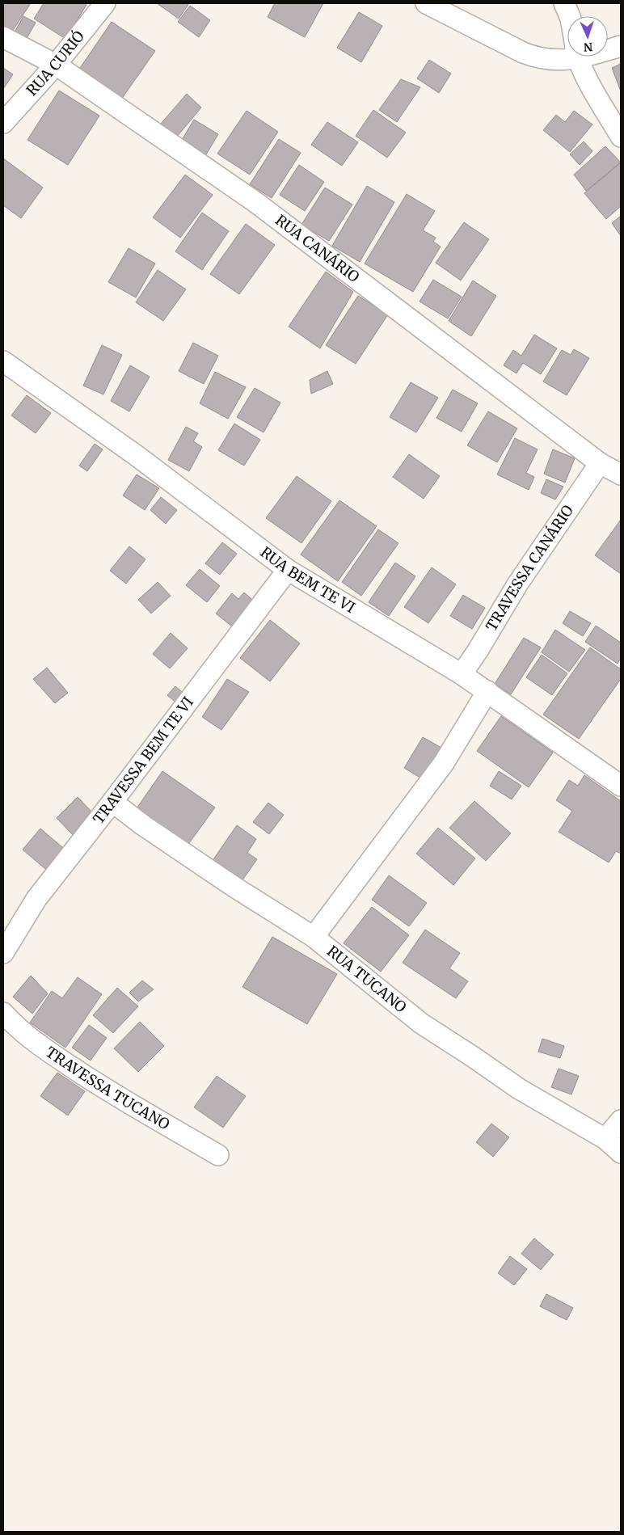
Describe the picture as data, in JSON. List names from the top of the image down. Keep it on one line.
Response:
{"streets":{"street":["RUA CURIÓ","RUA CANÁRIO","TRAVESSA CANÁRIO","RUA BEM TE VI","TRAVESSA BEM TE VI","RUA TUCANO","TRAVESSA TUCANO"]},"crossings":[["RUA CURIÓ","RUA CANÁRIO"],["RUA CANÁRIO","TRAVESSA CANÁRIO"],["TRAVESSA CANÁRIO","RUA BEM TE VI"],["RUA BEM TE VI","TRAVESSA BEM TE VI"],["TRAVESSA BEM TE VI","RUA TUCANO"]],"north":"bottom"}
